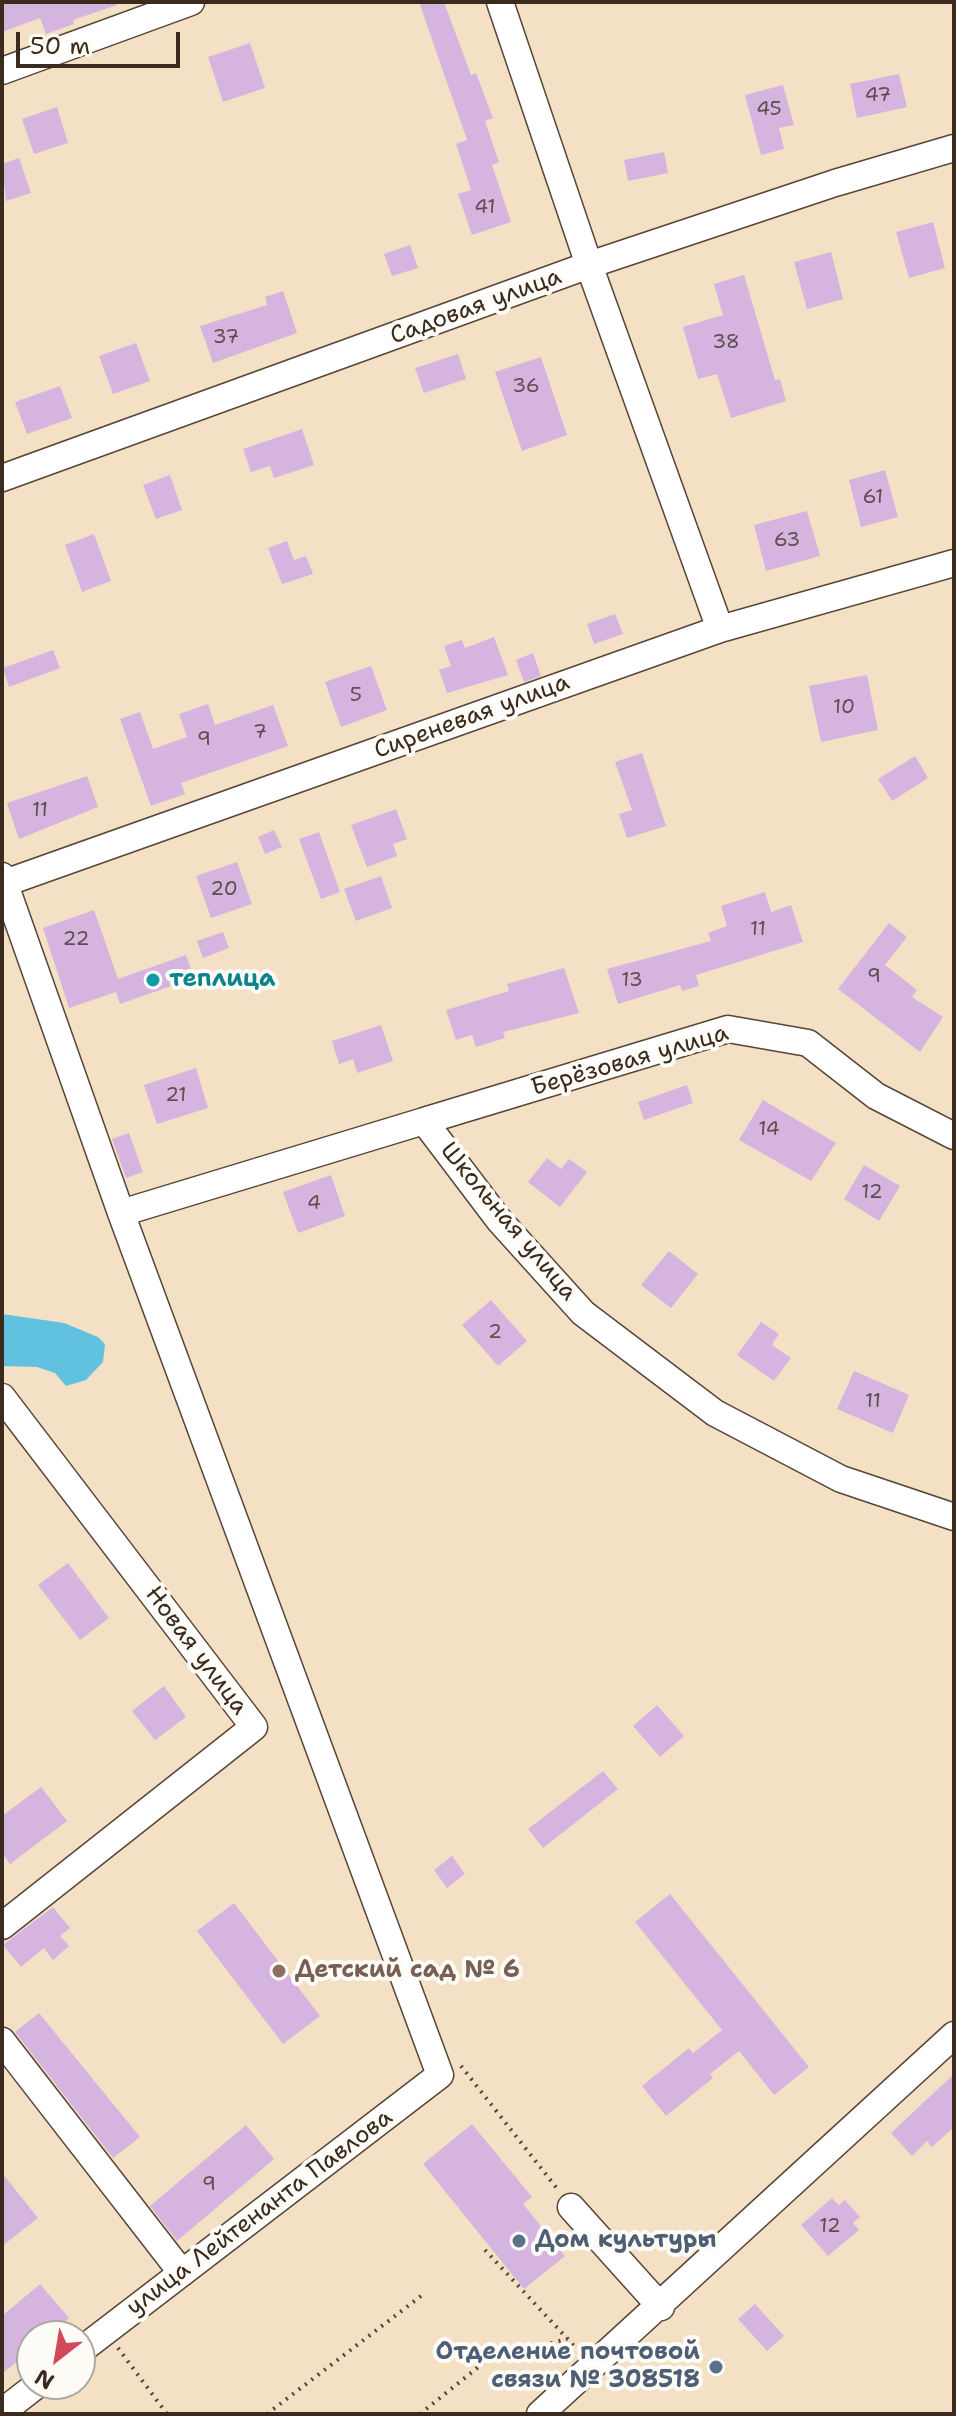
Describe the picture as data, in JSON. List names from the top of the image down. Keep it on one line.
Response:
{"streets":{"street":["Садовая улица","Сиреневая улица","Берёзовая улица","Школьная улица","Новая улица","улица Лейтенанта Павлова"]},"crossings":[["Берёзовая улица","Школьная улица"]],"places":["теплица","Детский сад № 6","Дом культуры","Отделение почтовой связи № 308518"],"house_numbers":["47","45","41","37","38","36","61","63","5","10","7","9","11","20","11","22","9","13","21","14","12","4","2","11","9","12"],"scale_bar":"50 m","north":"bottom left"}
